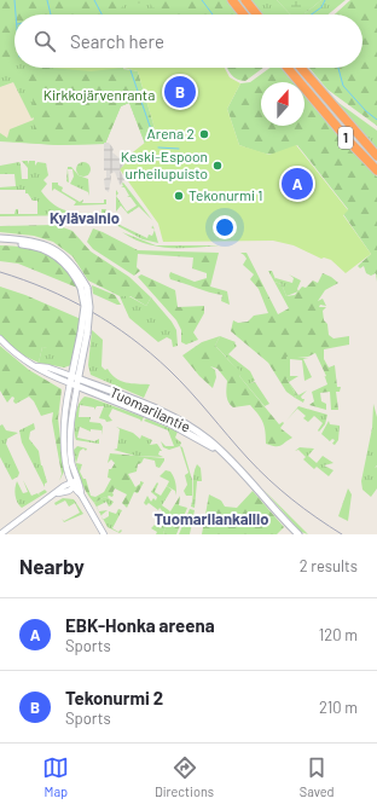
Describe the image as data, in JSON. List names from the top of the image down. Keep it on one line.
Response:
{"streets":{"highway":["1"],"main road":["Tuomarilantie"]},"districts":["Kylävainio","Tuomarilankallio"],"parks":["Kirkkojärvenranta"],"places":["Arena 2","Keski-Espoon urheilupuisto","Tekonurmi 1"],"north":"top","page":{"search":"Search here","pins":["B","A"],"heading":["Nearby","2 results"],"list":[{"mark":"A","name":"EBK-Honka areena","note":"Sports","value":"120 m"},{"mark":"B","name":"Tekonurmi 2","note":"Sports","value":"210 m"}],"nav":["Map","Directions","Saved"]}}
